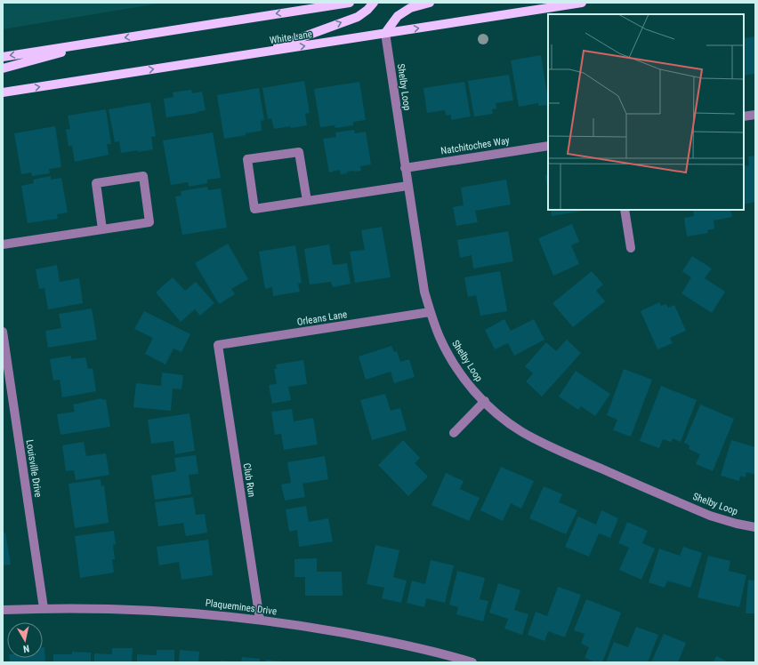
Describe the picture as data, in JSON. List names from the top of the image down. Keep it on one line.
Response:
{"streets":{"main road":["White Lane"],"street":["Shelby Loop","Natchitoches Way","Orleans Lane","Louisville Drive","Club Run","Plaquemines Drive"]},"crossings":[["White Lane","Shelby Loop"],["Shelby Loop","Natchitoches Way"],["Shelby Loop","Orleans Lane"],["Orleans Lane","Club Run"],["Louisville Drive","Plaquemines Drive"],["Club Run","Plaquemines Drive"]],"north":"bottom"}
